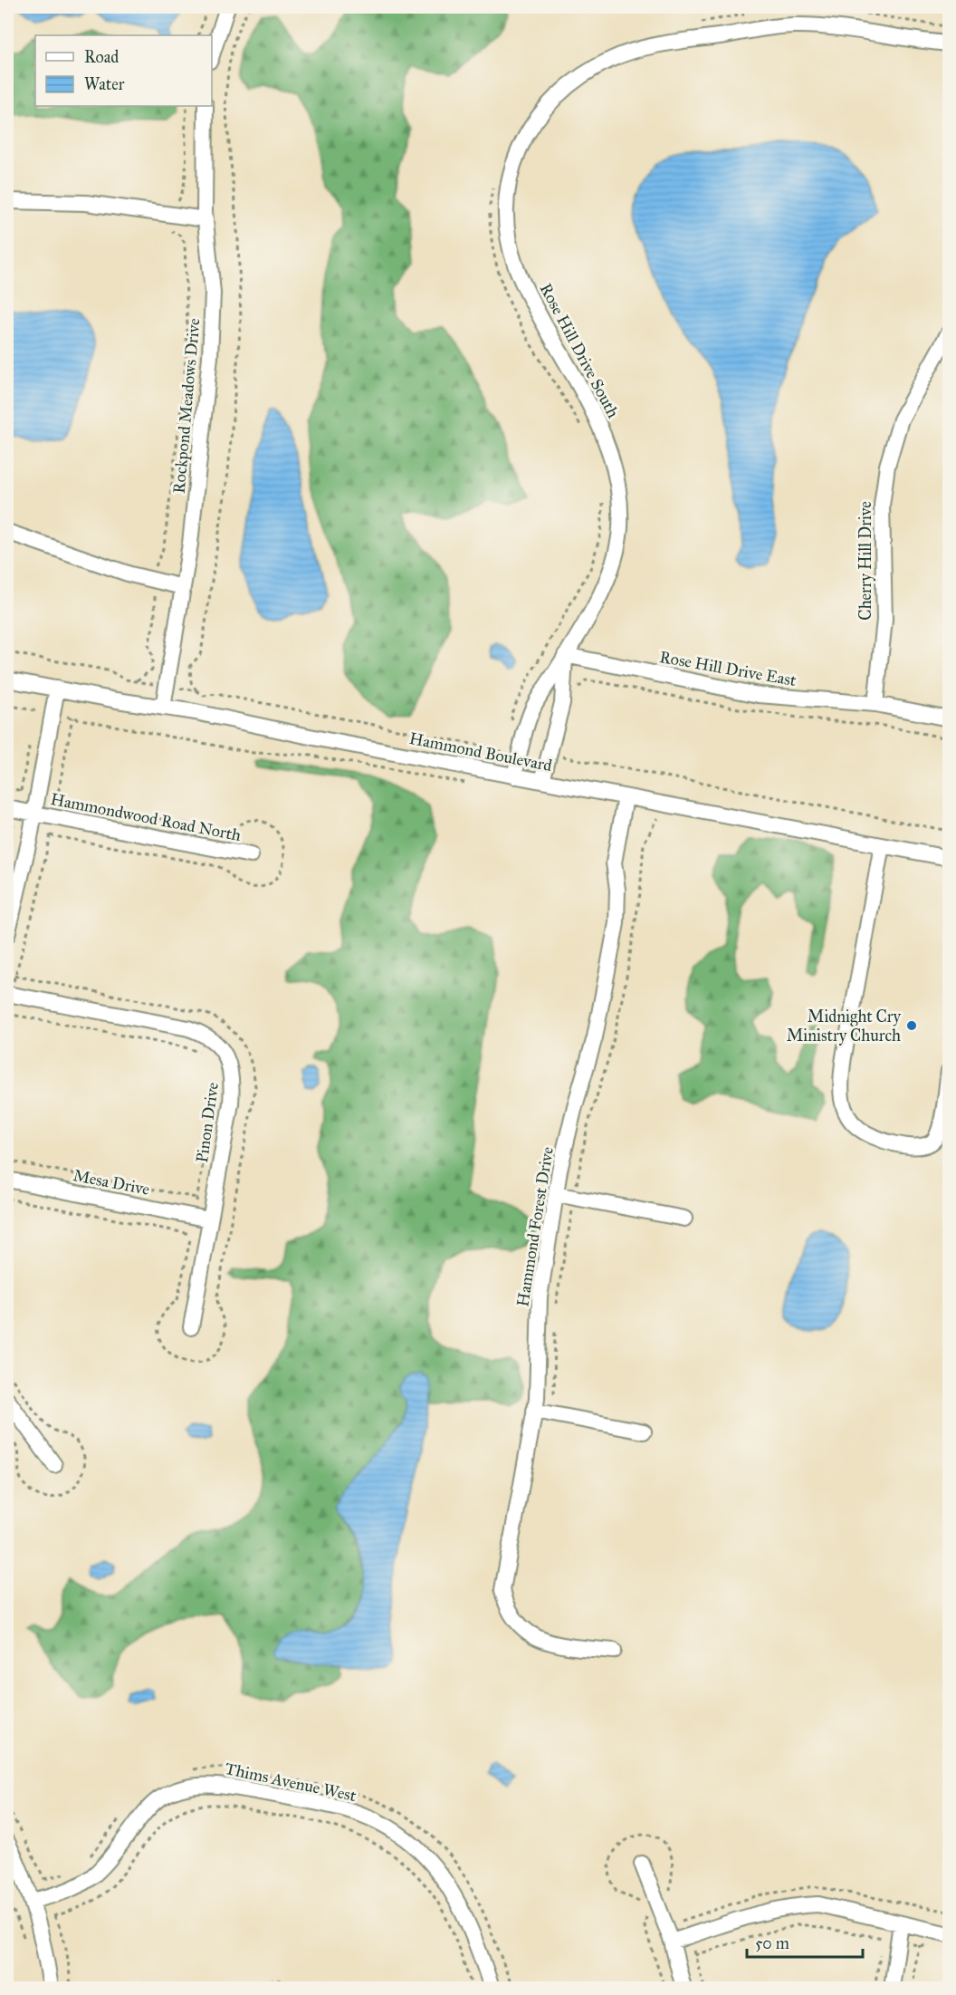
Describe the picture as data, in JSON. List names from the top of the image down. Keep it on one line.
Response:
{"streets":{"street":["Rose Hill Drive South","Rockpond Meadows Drive","Cherry Hill Drive","Rose Hill Drive East","Hammond Boulevard","Hammondwood Road North","Pinon Drive","Mesa Drive","Hammond Forest Drive","Thims Avenue West"]},"crossings":[["Rose Hill Drive South","Rose Hill Drive East"],["Rose Hill Drive South","Hammond Boulevard"],["Rockpond Meadows Drive","Hammond Boulevard"],["Cherry Hill Drive","Rose Hill Drive East"],["Hammond Boulevard","Hammond Forest Drive"],["Pinon Drive","Mesa Drive"]],"places":["Midnight Cry Ministry Church"],"legend":["Road","Water"],"scale_bar":"50 m"}
